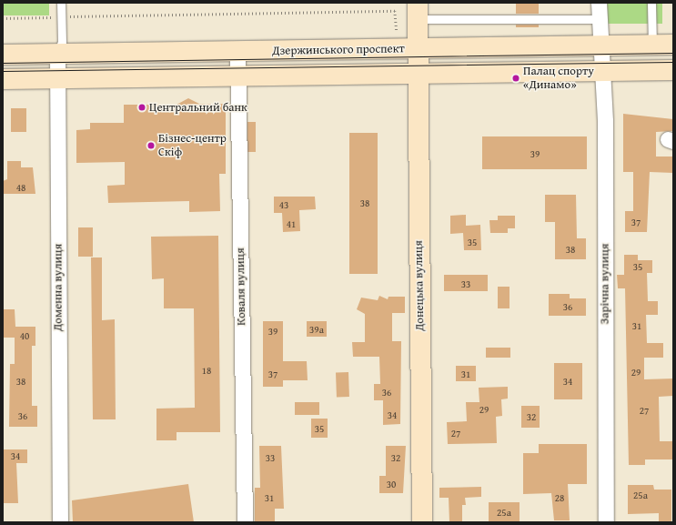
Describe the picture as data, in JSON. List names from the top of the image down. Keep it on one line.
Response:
{"streets":{"street":["Дзержинського проспект","Зарічна вулиця","Донецька вулиця","Коваля вулиця","Доменна вулиця"]},"crossings":[["Дзержинського проспект","Зарічна вулиця"],["Дзержинського проспект","Донецька вулиця"],["Дзержинського проспект","Коваля вулиця"],["Дзержинського проспект","Доменна вулиця"]],"places":["Палац спорту «Динамо»","Центральний банк","Бізнес-центр Скіф"],"house_numbers":["39","48","38","43","37","41","35","38","35","33","36","31","39а","39","40","18","29","37","31","38","34","36","29","27","34","36","32","35","27","34","33","32","30","25а","31","28","25а"]}
